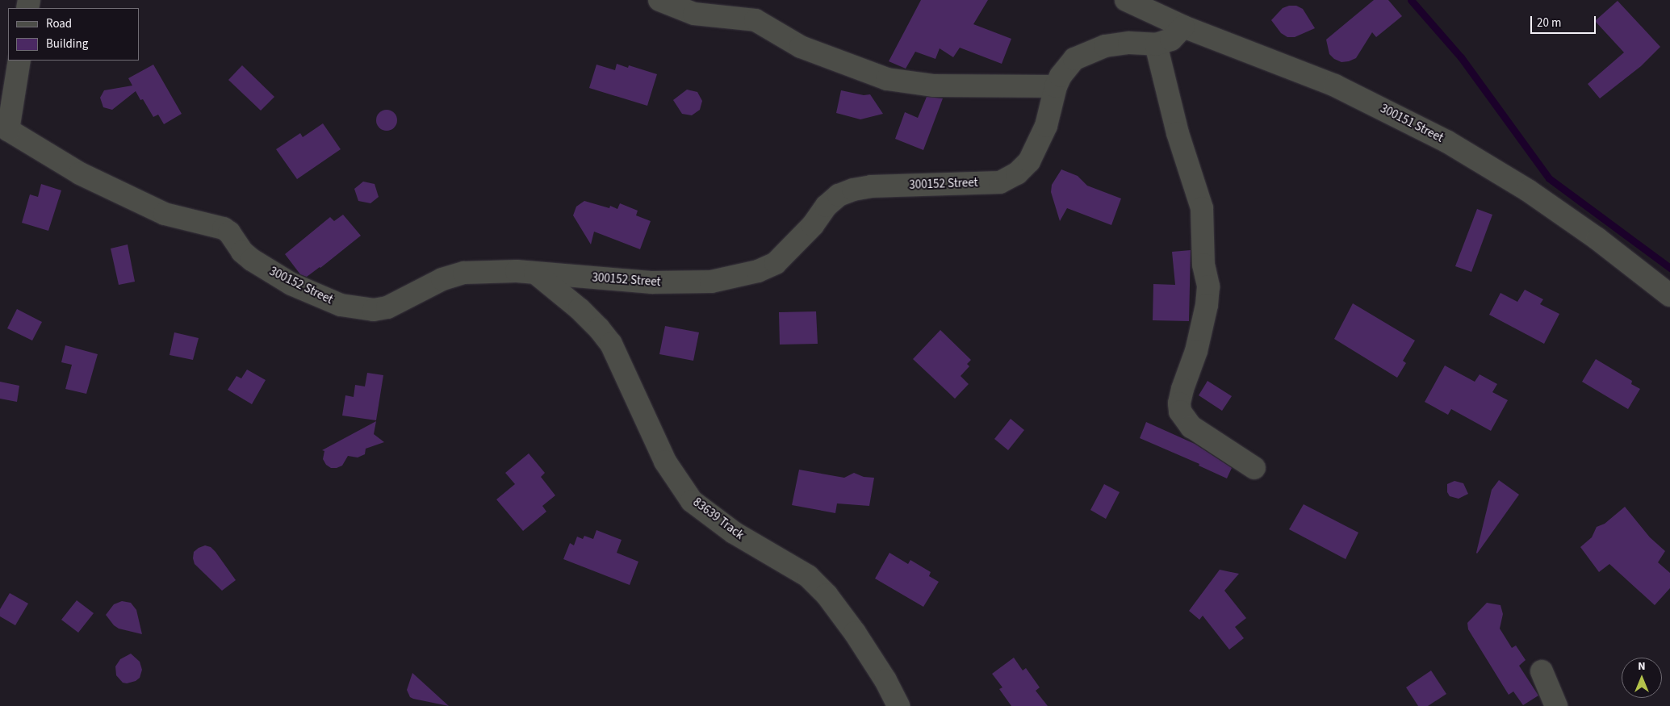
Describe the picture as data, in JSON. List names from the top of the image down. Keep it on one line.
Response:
{"streets":{"street":["300151 Street","300152 Street","83639 Track"]},"crossings":[["300151 Street","300152 Street"],["300152 Street","83639 Track"]],"legend":["Road","Building"],"scale_bar":"20 m","north":"top"}
